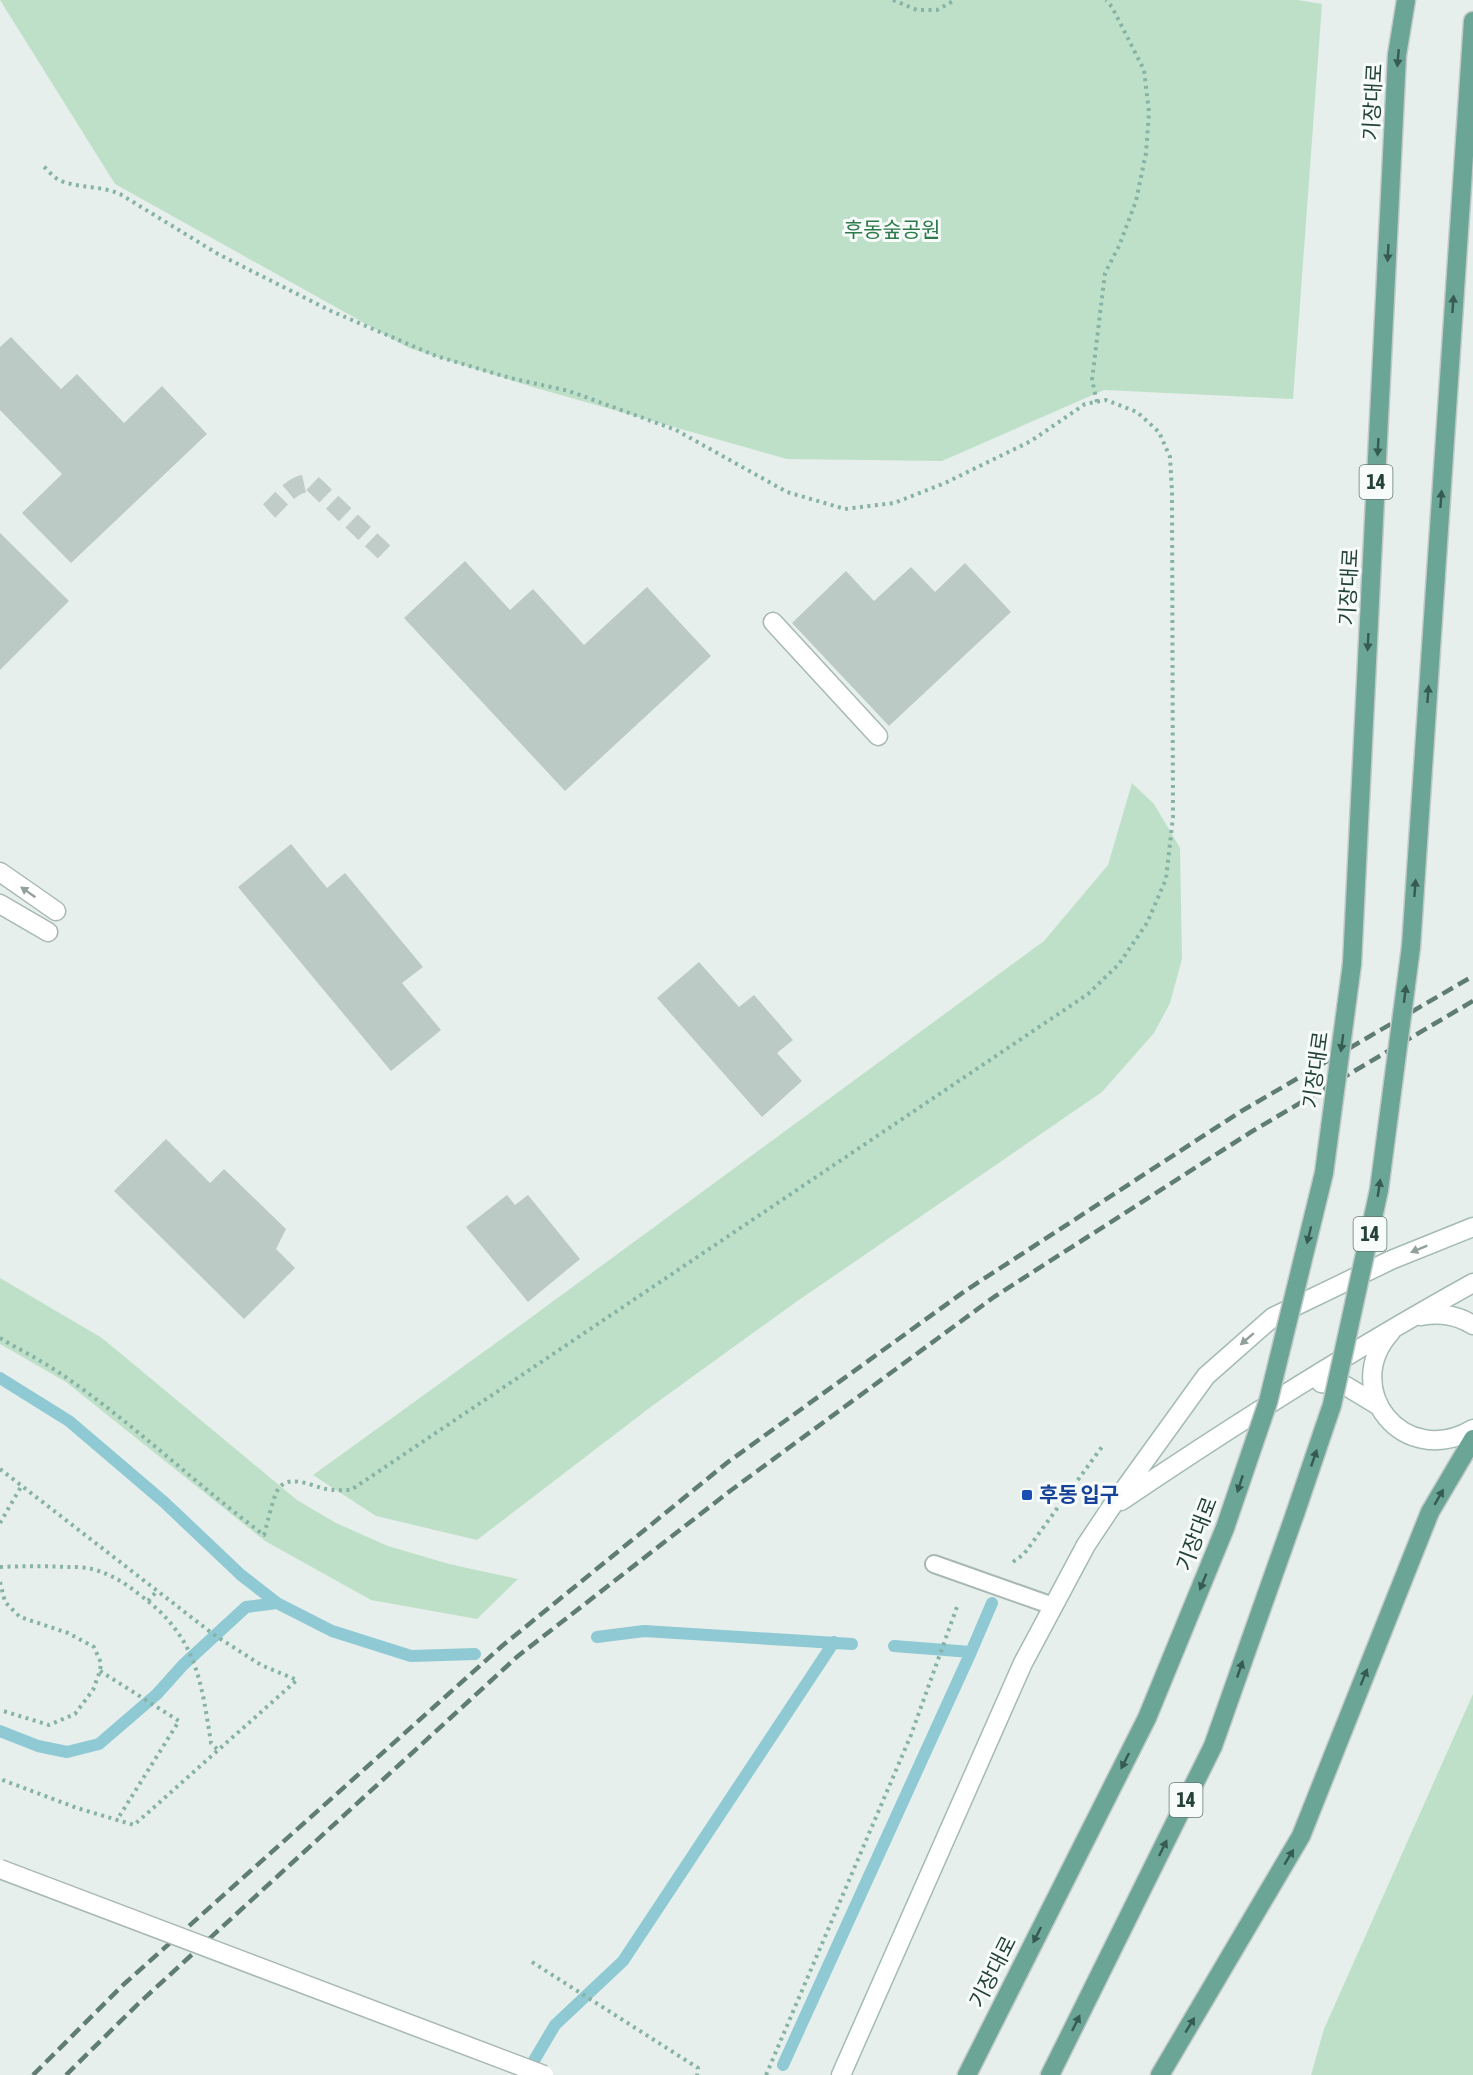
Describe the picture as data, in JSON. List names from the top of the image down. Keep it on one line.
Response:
{"streets":{"main road":["기장대로","14"]},"parks":["후동숲공원"],"places":{"transit":["후동 입구"]}}
